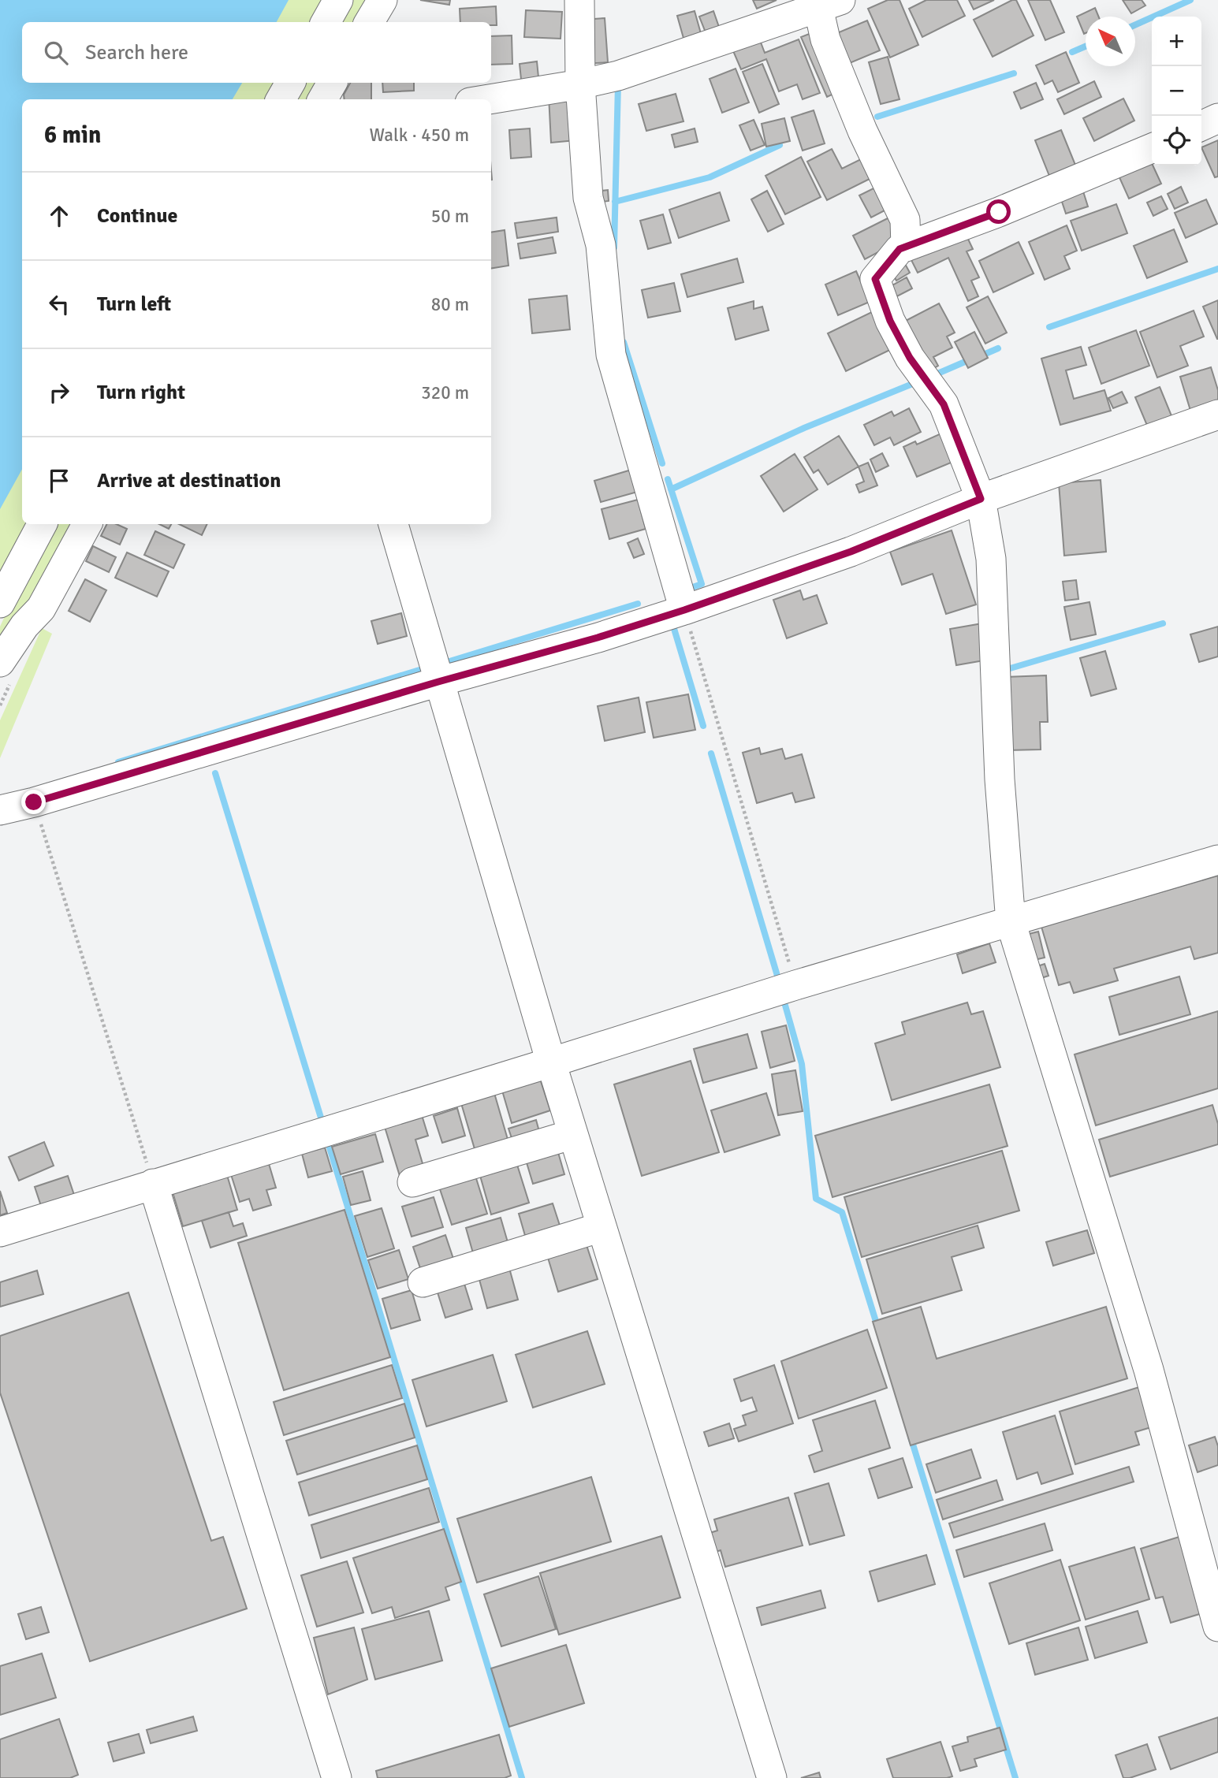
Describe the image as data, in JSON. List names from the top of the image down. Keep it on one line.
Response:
{"north":"top left","page":{"map_buttons":["+","−"],"search":"Search here","heading":["6 min","Walk · 450 m"],"list":[["Continue","50 m"],["Turn left","80 m"],["Turn right","320 m"],"Arrive at destination"]}}
